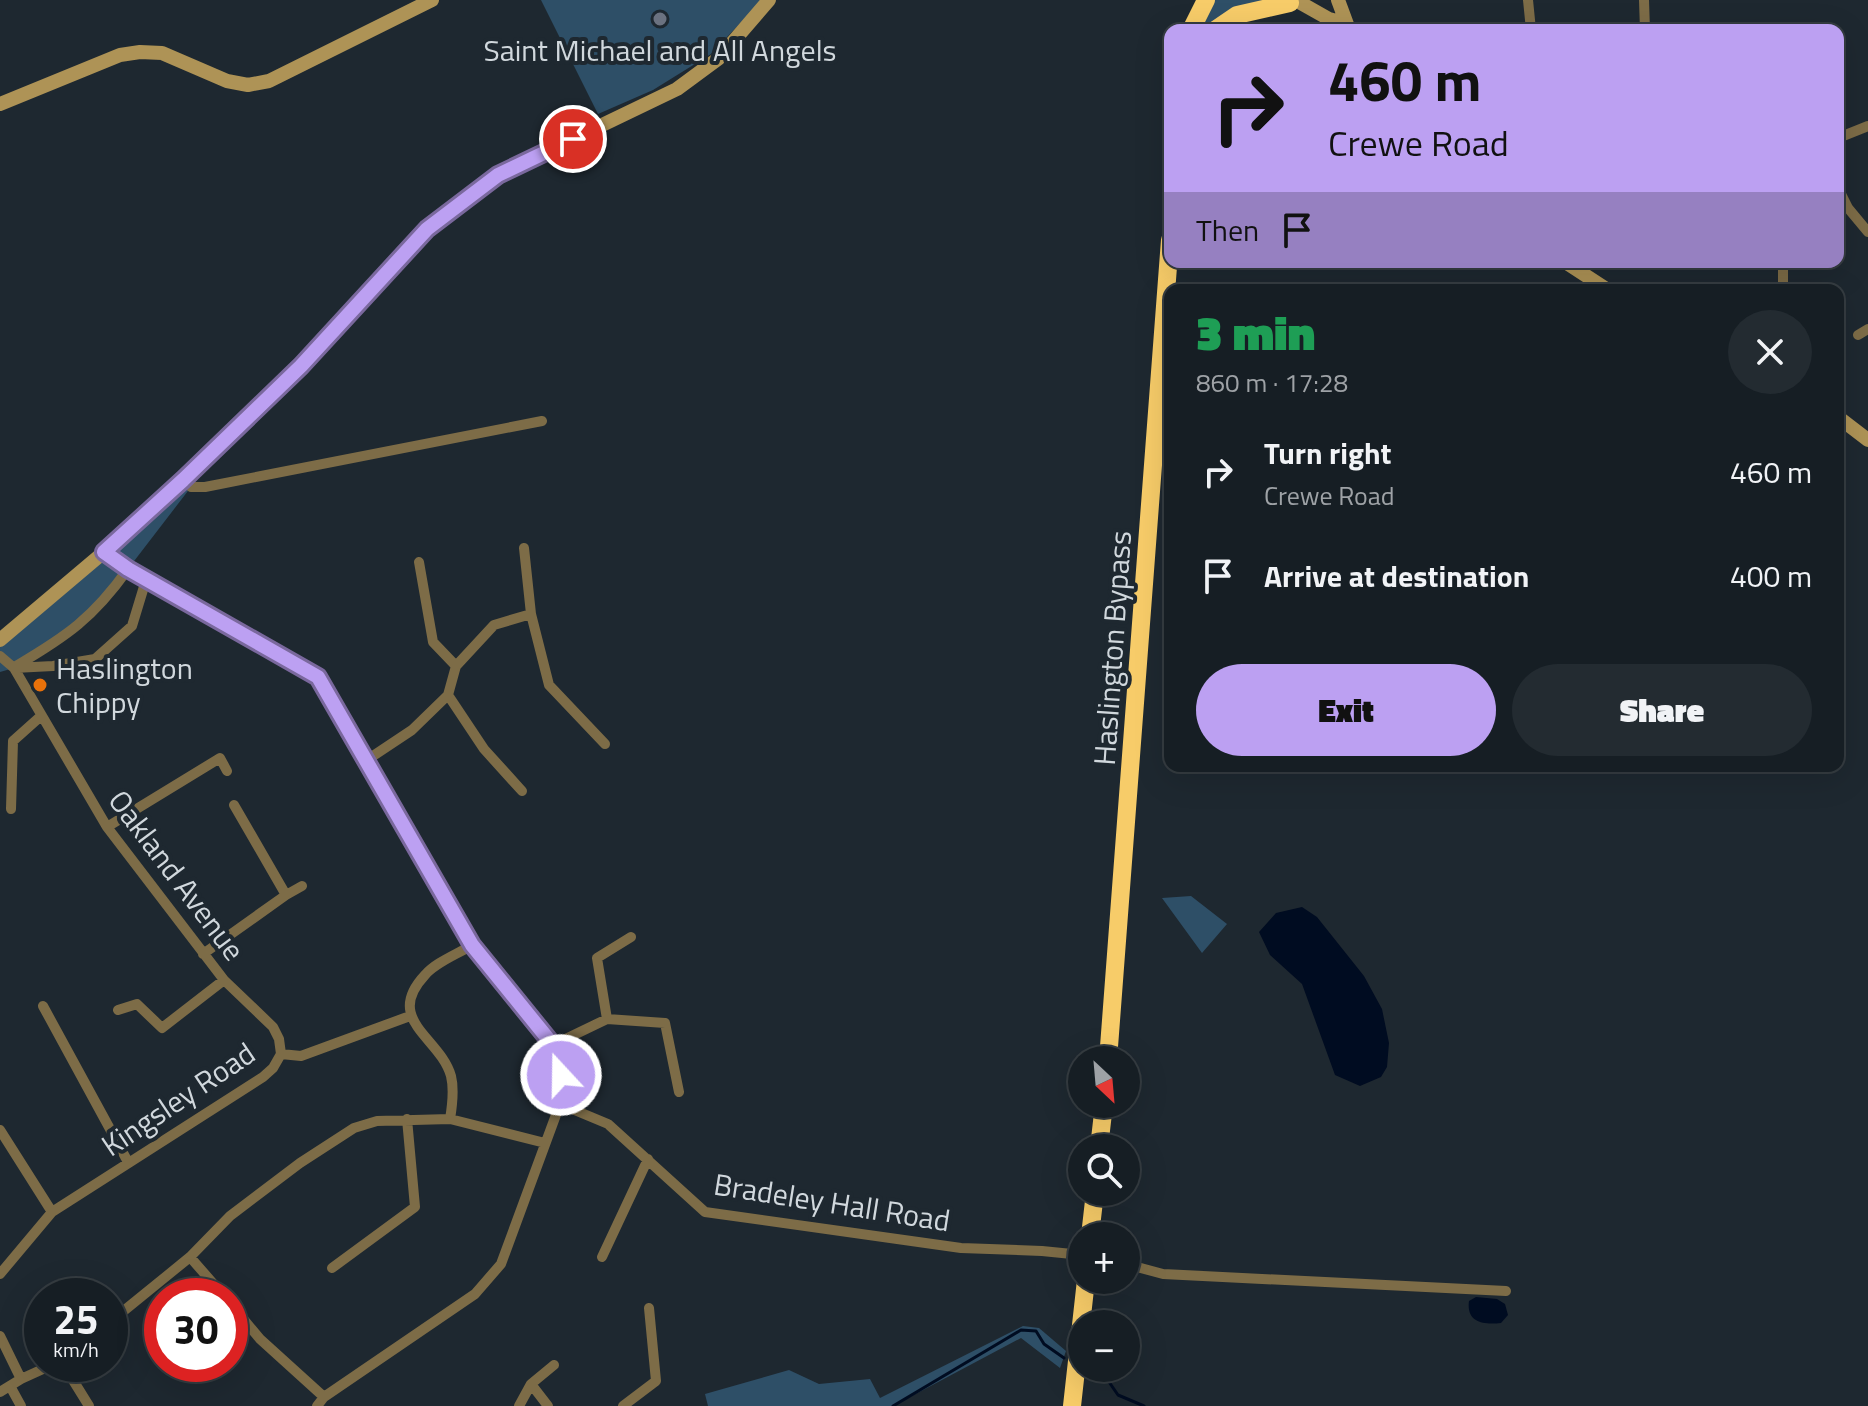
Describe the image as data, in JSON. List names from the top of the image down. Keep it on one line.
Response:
{"streets":{"highway":["Haslington Bypass"],"street":["Oakland Avenue","Kingsley Road","Bradeley Hall Road"]},"crossings":[["Oakland Avenue","Kingsley Road"]],"places":["Saint Michael and All Angels","Haslington Chippy"],"north":"bottom right","page":{"turn":["460 m","Crewe Road"],"then":"Then","heading":["3 min","860 m · 17:28"],"list":[{"name":"Turn right","note":"Crewe Road","value":"460 m"},{"name":"Arrive at destination","value":"400 m"}],"buttons":["Exit","Share"],"map_buttons":["+","−"],"speed":"25 km/h","limit":"30"}}
